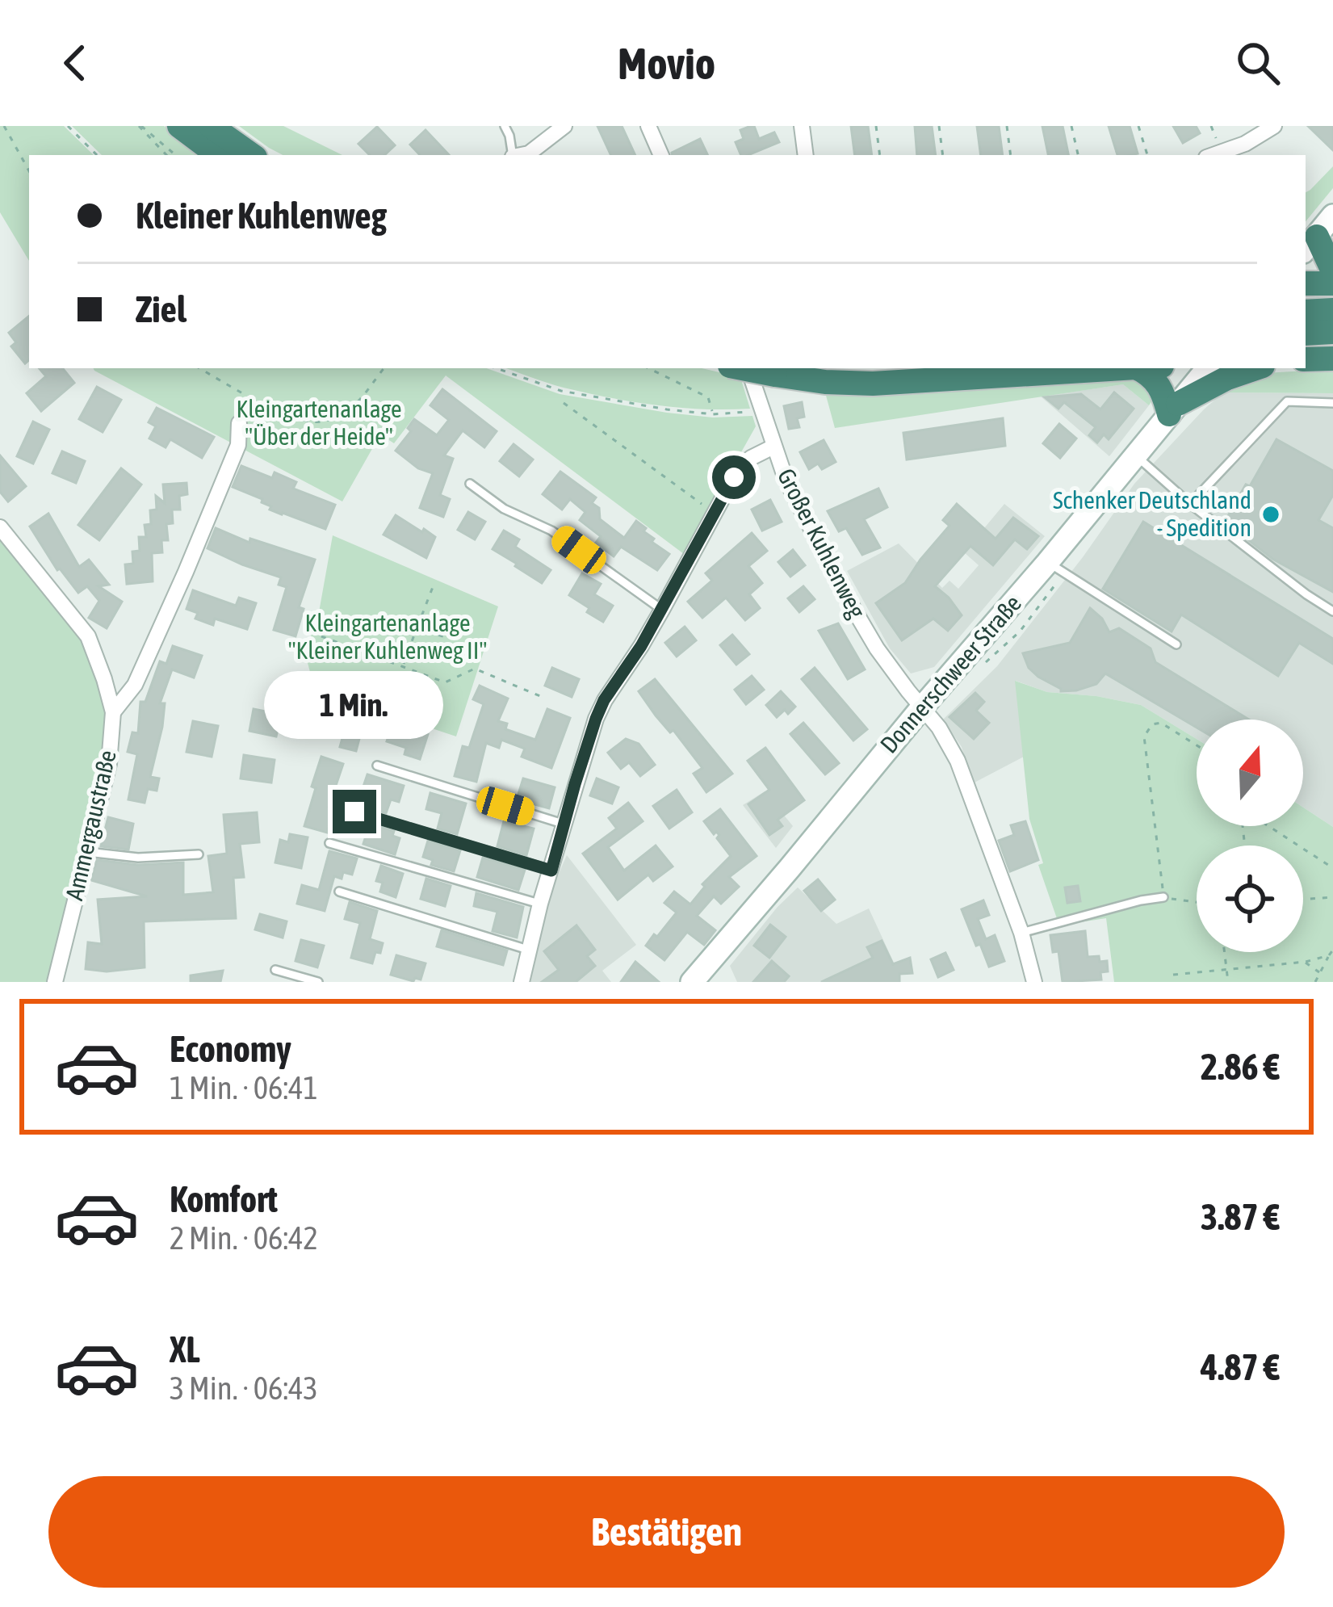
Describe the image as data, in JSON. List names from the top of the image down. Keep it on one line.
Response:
{"streets":{"main road":["Donnerschweer Straße"],"street":["Großer Kuhlenweg","Ammergaustraße"]},"crossings":[["Großer Kuhlenweg","Donnerschweer Straße"]],"parks":["Kleingartenanlage \"Über der Heide\"","Kleingartenanlage \"Kleiner Kuhlenweg II\""],"places":["Schenker Deutschland - Spedition"],"north":"top","page":{"header":"Movio","banner":["Kleiner Kuhlenweg","Ziel"],"bubble":"1 Min.","list":[{"name":"Economy","note":"1 Min. · 06:41","value":"2.86 €"},{"name":"Komfort","note":"2 Min. · 06:42","value":"3.87 €"},{"name":"XL","note":"3 Min. · 06:43","value":"4.87 €"}],"buttons":"Bestätigen"}}
